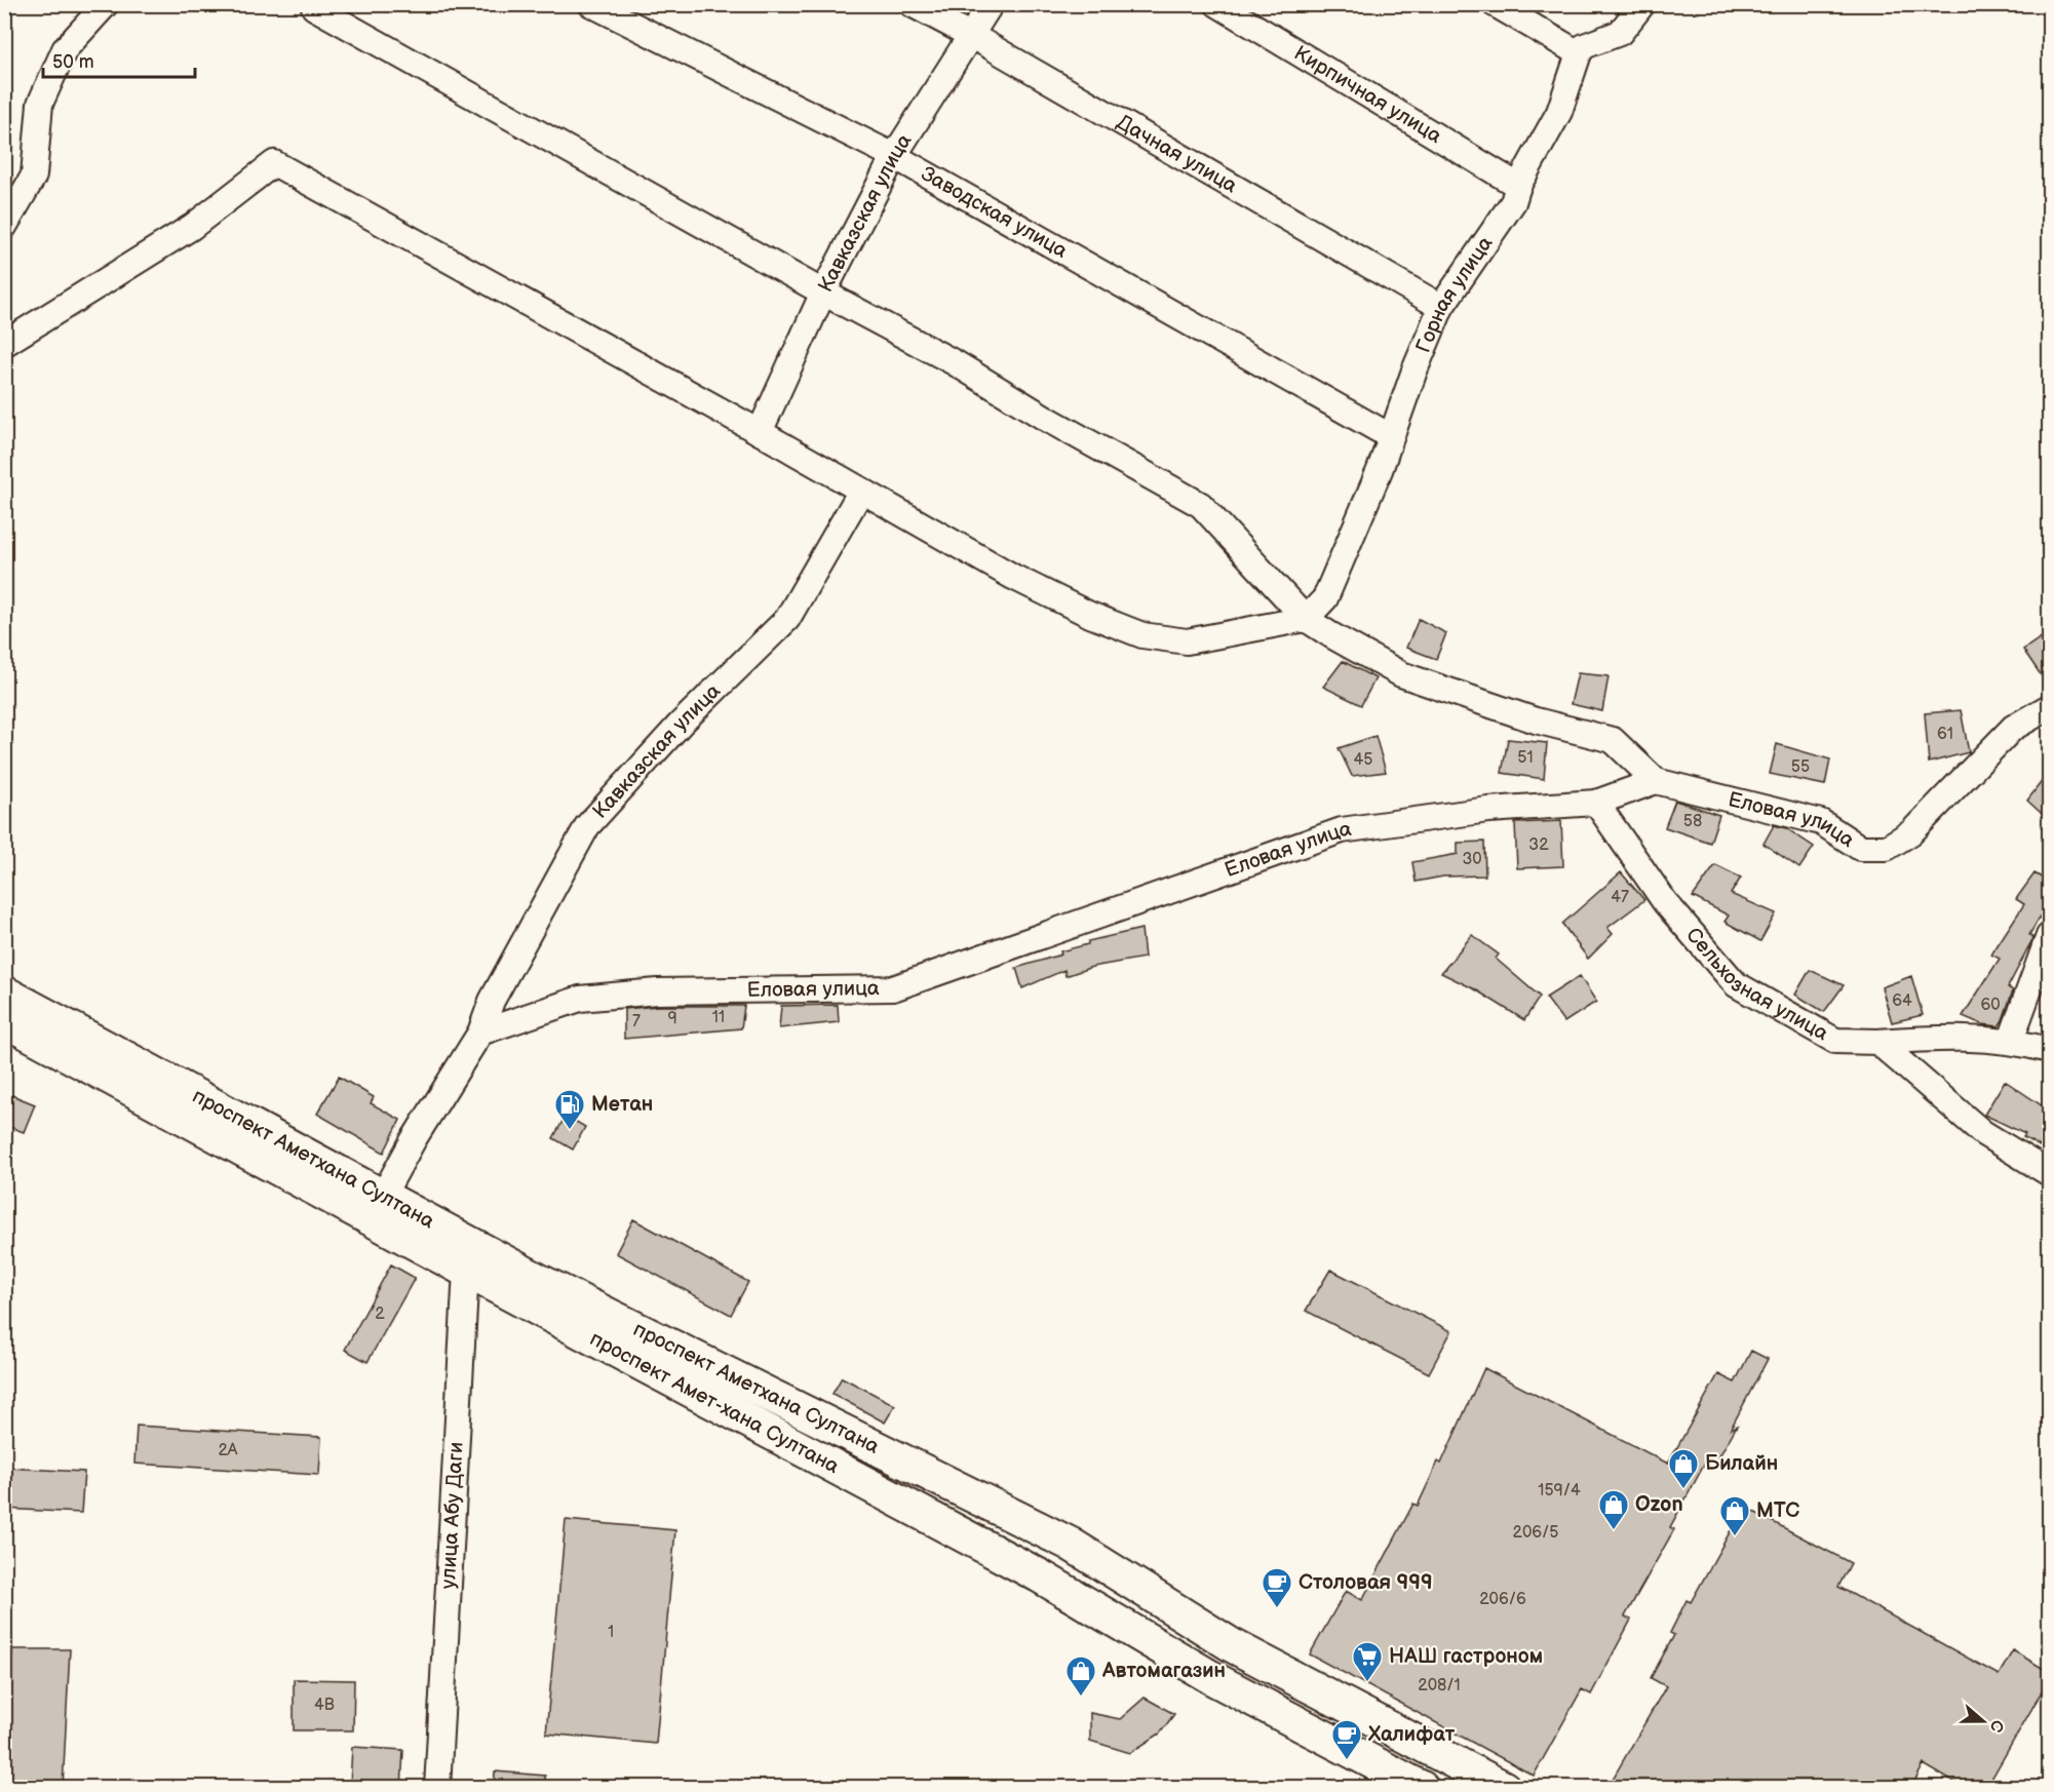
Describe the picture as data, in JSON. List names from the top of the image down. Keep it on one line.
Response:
{"streets":{"main road":["проспект Аметхана Султана","проспект Амет-хана Султана"],"street":["Кирпичная улица","Дачная улица","Заводская улица","Кавказская улица","Горная улица","Еловая улица","Сельхозная улица","улица Абу Даги"]},"crossings":[["Кирпичная улица","Горная улица"],["Дачная улица","Кавказская улица"],["Дачная улица","Горная улица"],["Заводская улица","Кавказская улица"],["Заводская улица","Горная улица"],["Кавказская улица","Еловая улица"],["Кавказская улица","проспект Аметхана Султана"],["Кавказская улица","проспект Амет-хана Султана"],["Еловая улица","Сельхозная улица"],["проспект Аметхана Султана","проспект Амет-хана Султана"],["проспект Аметхана Султана","улица Абу Даги"],["проспект Амет-хана Султана","улица Абу Даги"]],"places":{"fuel station":["Метан"],"shop":["Билайн","Ozon","МТС","Автомагазин"],"cafe":["Столовая 999","Халифат"],"supermarket":["НАШ гастроном"]},"house_numbers":["61","51","45","55","58","32","30","47","64","60","11","9","7","2","2А","159/4","206/5","206/6","1","208/1","4В"],"scale_bar":"50 m","north":"right"}
